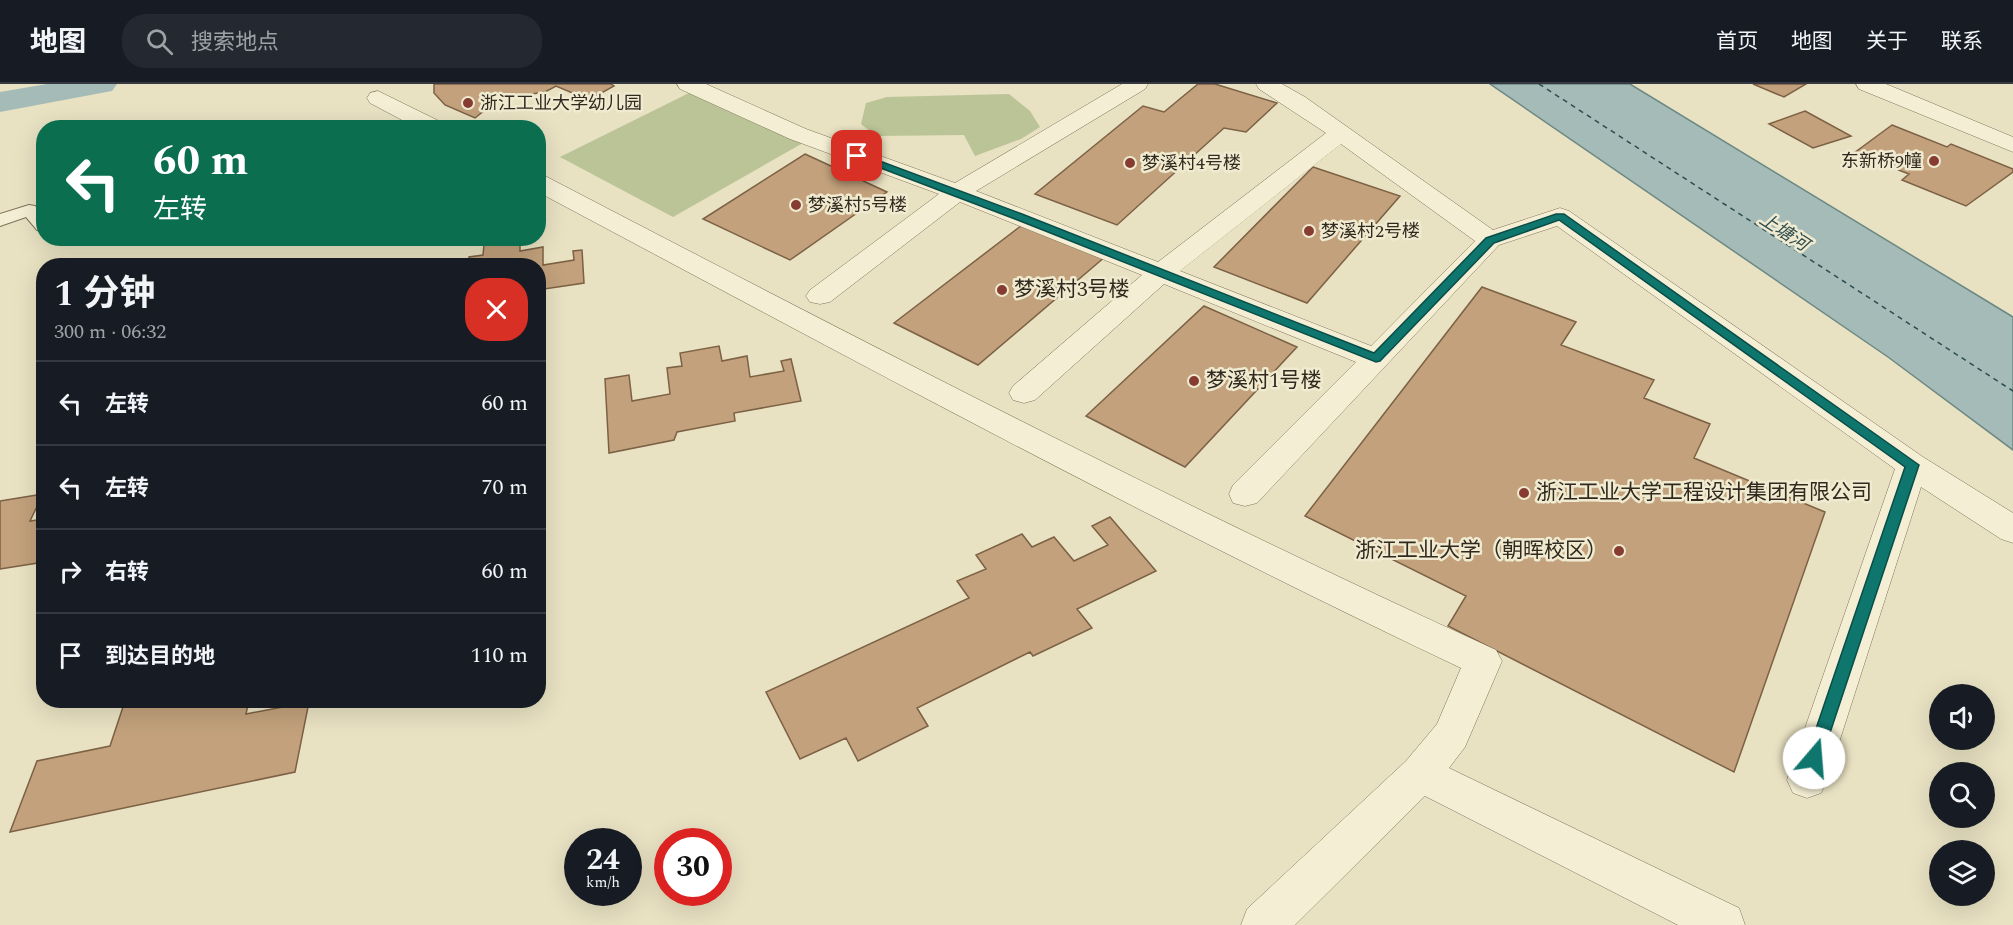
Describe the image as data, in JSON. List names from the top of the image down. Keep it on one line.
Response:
{"water":["上塘河"],"places":["浙江工业大学幼儿园","东新桥9幢","梦溪村4号楼","梦溪村5号楼","梦溪村2号楼","梦溪村3号楼","梦溪村1号楼","浙江工业大学工程设计集团有限公司","浙江工业大学（朝晖校区）"],"page":{"header":"地图","search":"搜索地点","nav":["首页","地图","关于","联系"],"turn":["60 m","左转"],"heading":["1 分钟","300 m · 06:32"],"list":[{"name":"左转","value":"60 m"},{"name":"左转","value":"70 m"},{"name":"右转","value":"60 m"},{"name":"到达目的地","value":"110 m"}],"speed":"24 km/h","limit":"30"}}
